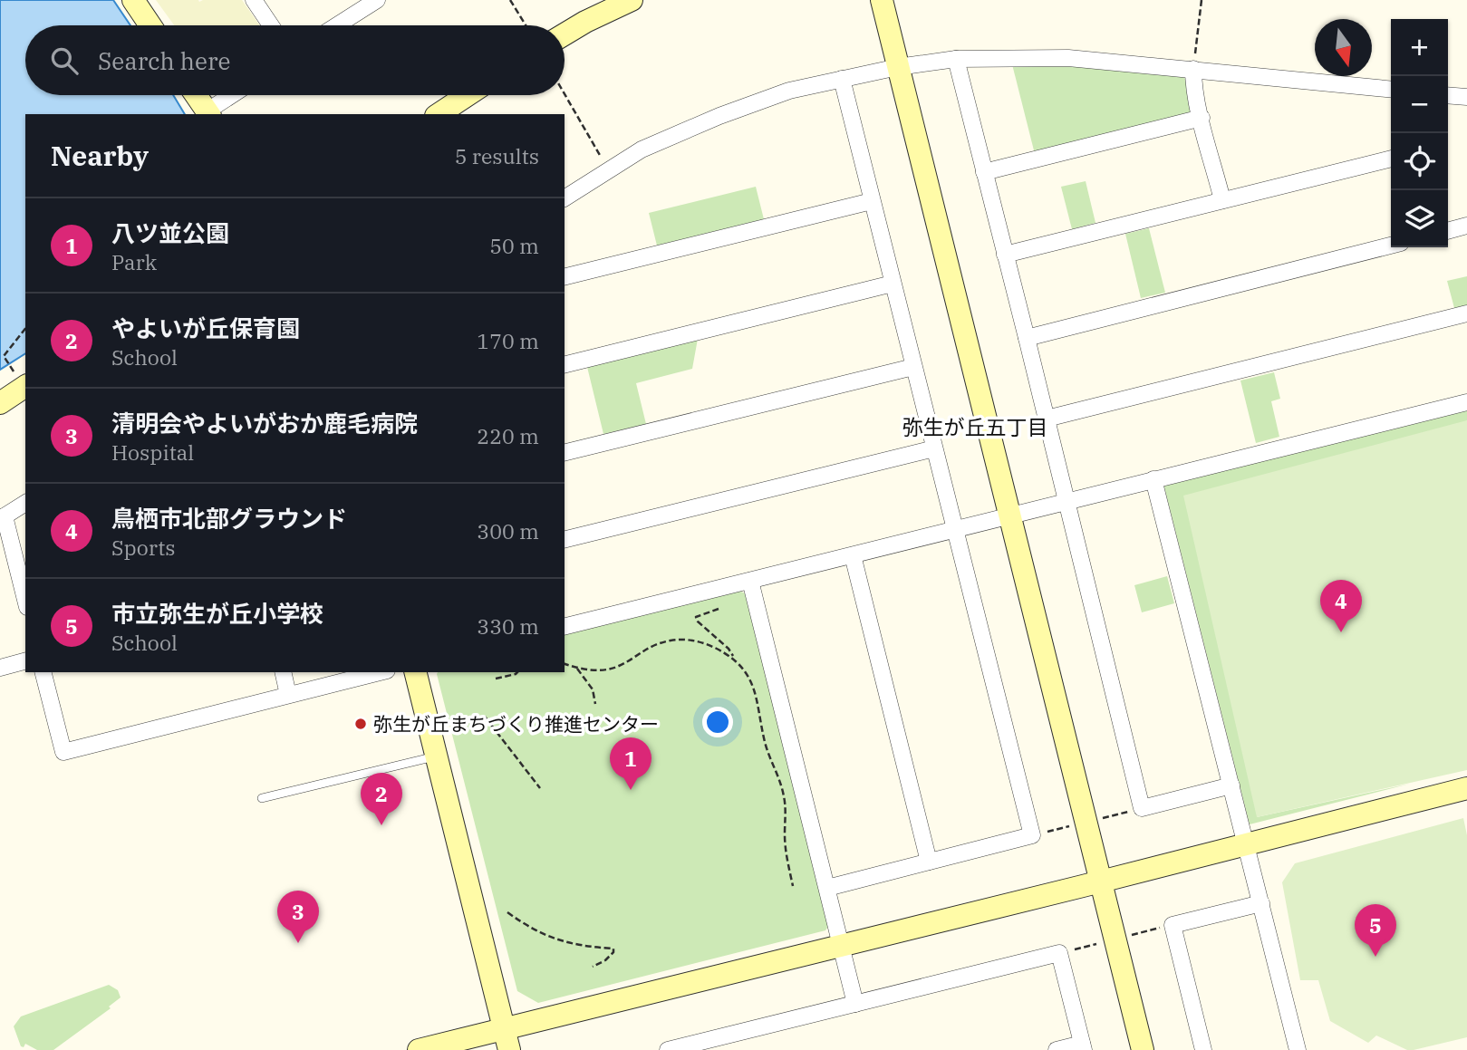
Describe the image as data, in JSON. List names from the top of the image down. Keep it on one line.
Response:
{"districts":["弥生が丘五丁目"],"places":["弥生が丘まちづくり推進センター"],"north":"bottom","page":{"map_buttons":["+","−"],"search":"Search here","heading":["Nearby","5 results"],"list":[{"mark":"1","name":"八ツ並公園","note":"Park","value":"50 m"},{"mark":"2","name":"やよいが丘保育園","note":"School","value":"170 m"},{"mark":"3","name":"清明会やよいがおか鹿毛病院","note":"Hospital","value":"220 m"},{"mark":"4","name":"鳥栖市北部グラウンド","note":"Sports","value":"300 m"},{"mark":"5","name":"市立弥生が丘小学校","note":"School","value":"330 m"}],"pins":["4","1","2","3","5"]}}
